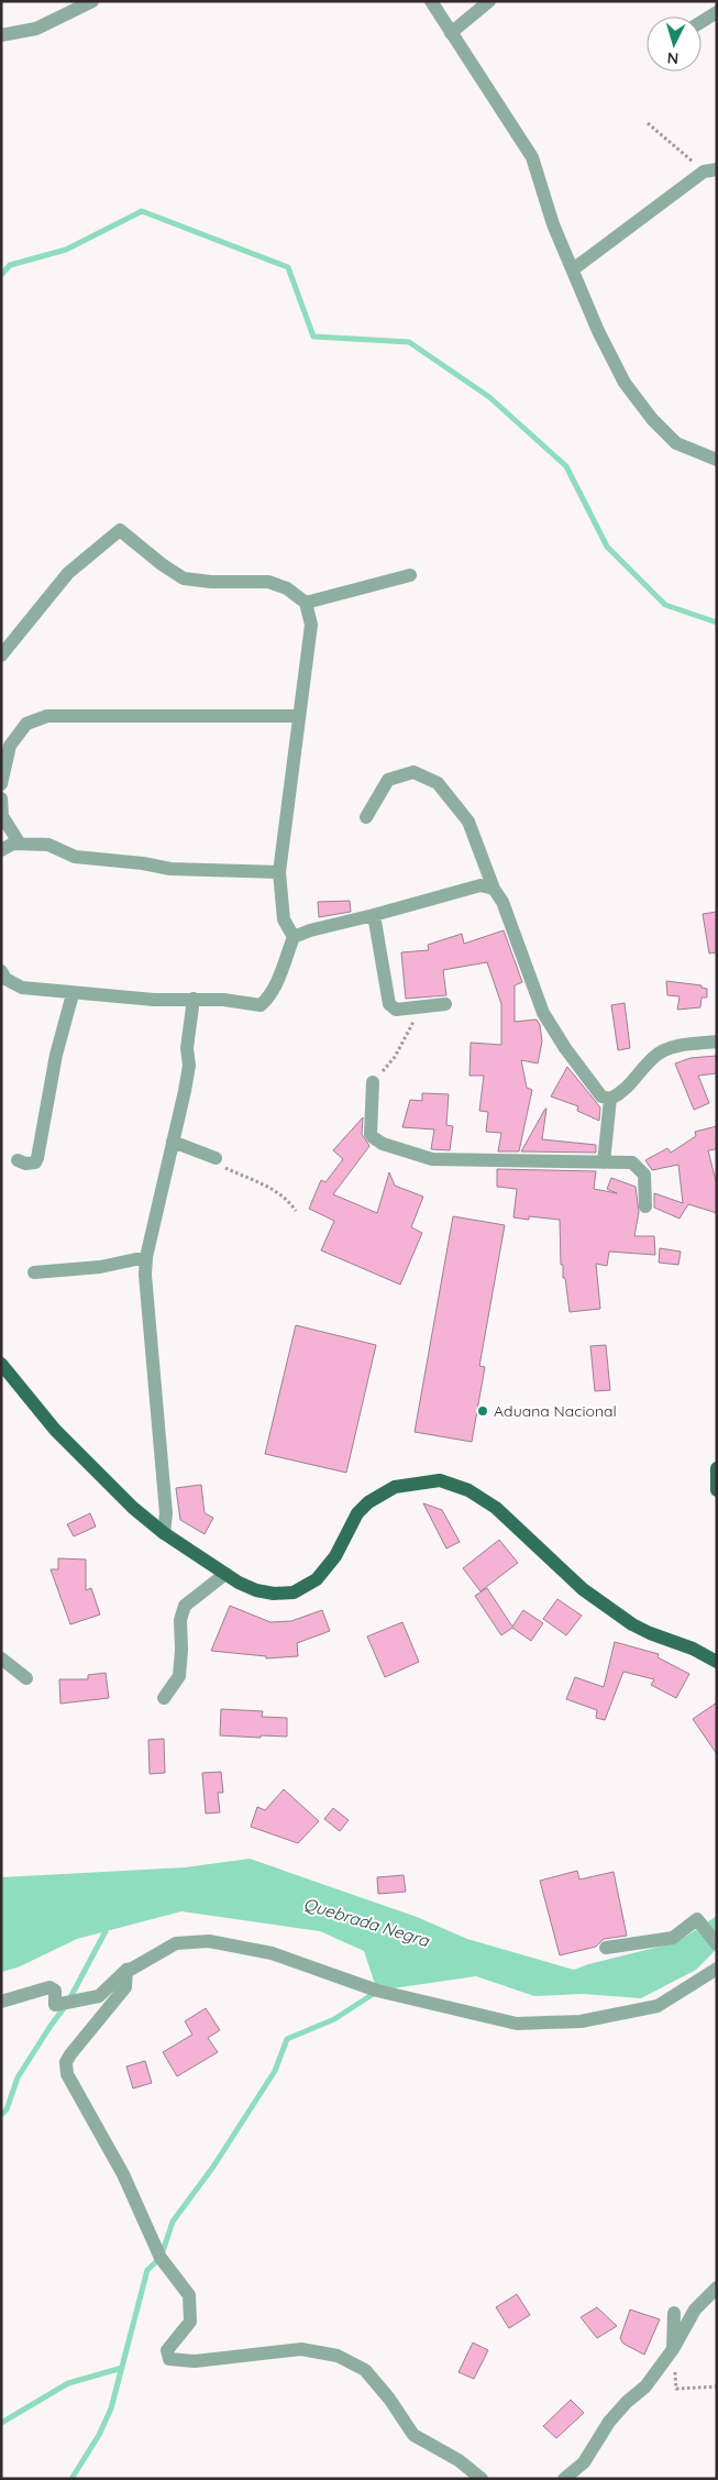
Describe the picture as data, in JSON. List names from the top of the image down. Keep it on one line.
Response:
{"water":["Quebrada Negra"],"places":["Aduana Nacional"],"north":"bottom"}
